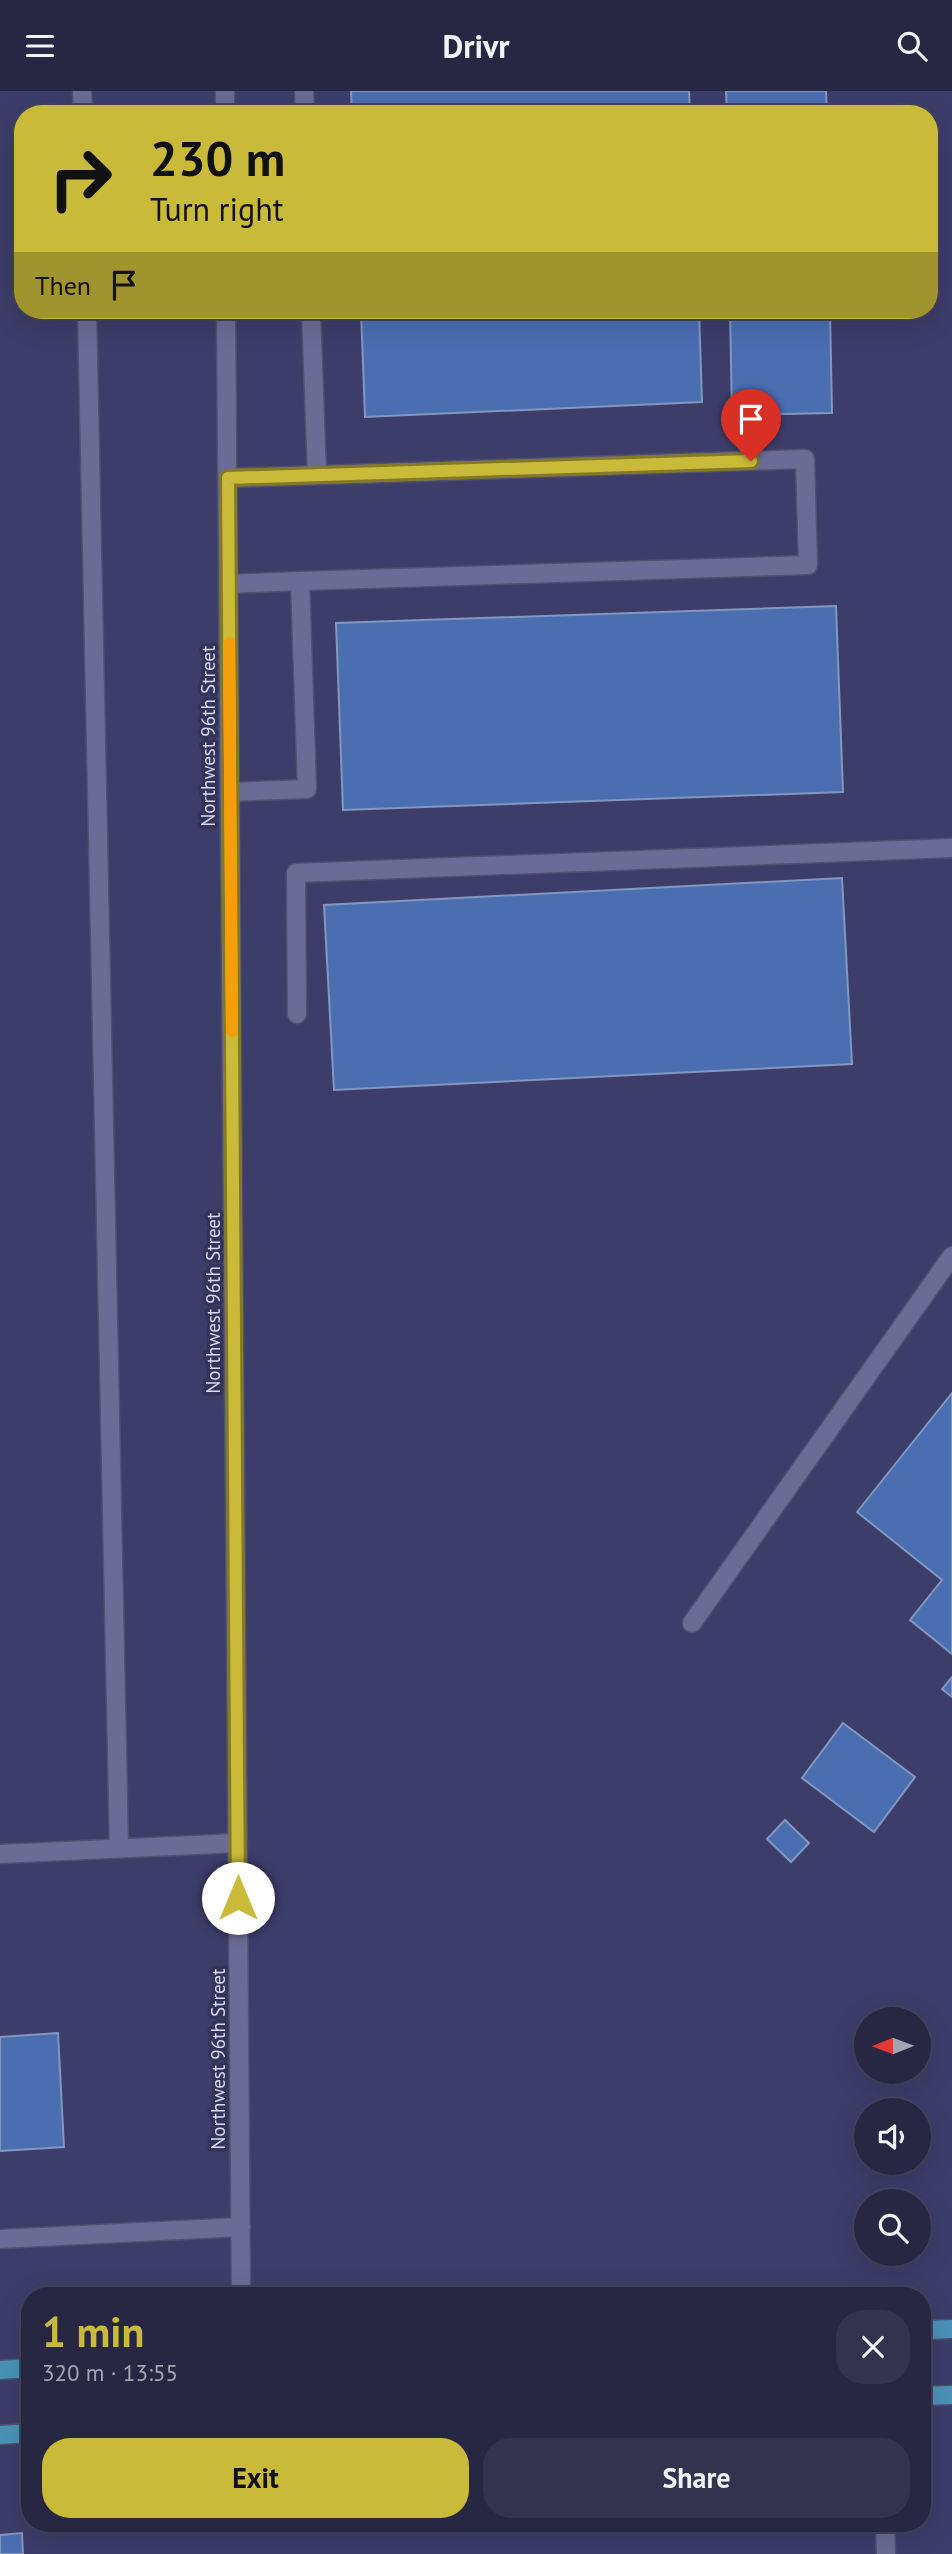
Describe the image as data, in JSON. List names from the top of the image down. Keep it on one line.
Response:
{"streets":{"street":["Northwest 96th Street"]},"north":"left","page":{"header":"Drivr","turn":["230 m","Turn right"],"then":"Then","heading":["1 min","320 m · 13:55"],"buttons":["Exit","Share"]}}
